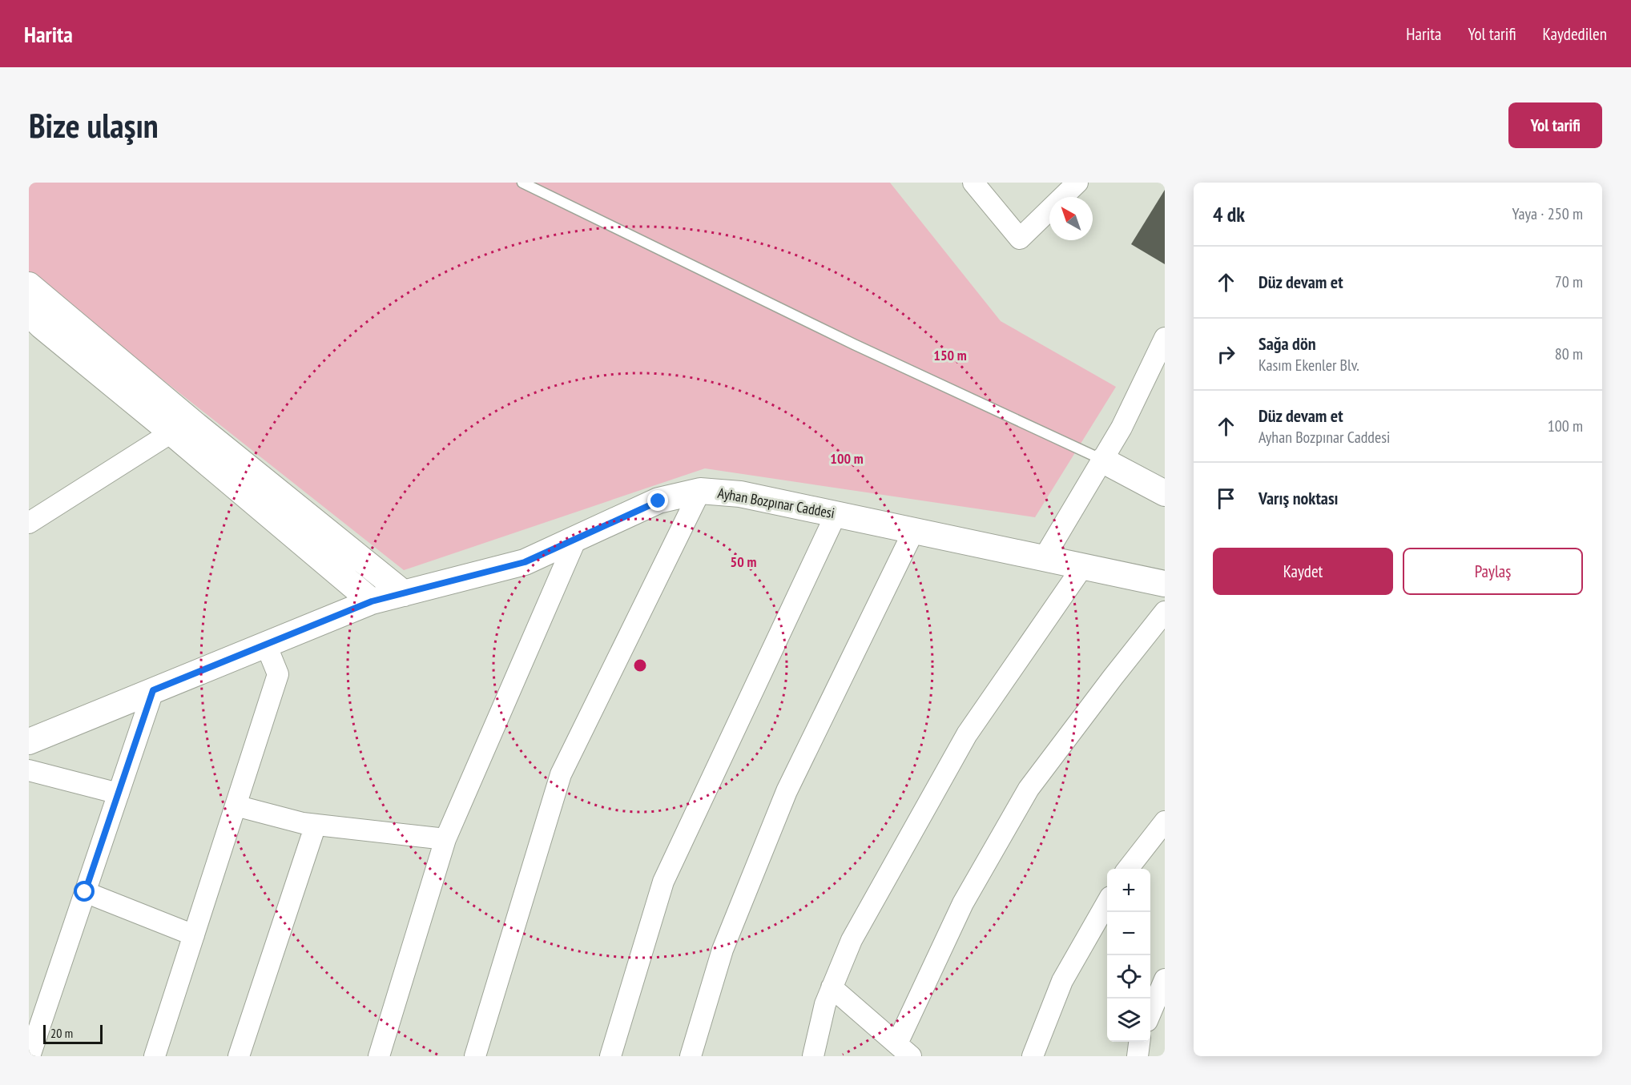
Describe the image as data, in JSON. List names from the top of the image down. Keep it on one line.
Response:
{"streets":{"street":["Ayhan Bozpınar Caddesi"]},"scale_bar":"20 m","north":"top left","page":{"header":"Harita","nav":["Harita","Yol tarifi","Kaydedilen"],"buttons":["Yol tarifi",["Kaydet","Paylaş"]],"title":"Bize ulaşın","heading":["4 dk","Yaya · 250 m"],"list":[["Düz devam et","70 m"],["Sağa dön","Kasım Ekenler Blv.","80 m"],["Düz devam et","Ayhan Bozpınar Caddesi","100 m"],"Varış noktası"],"map_buttons":["+","−"],"scale":"20 m"},"rings":["150 m","100 m","50 m"]}
